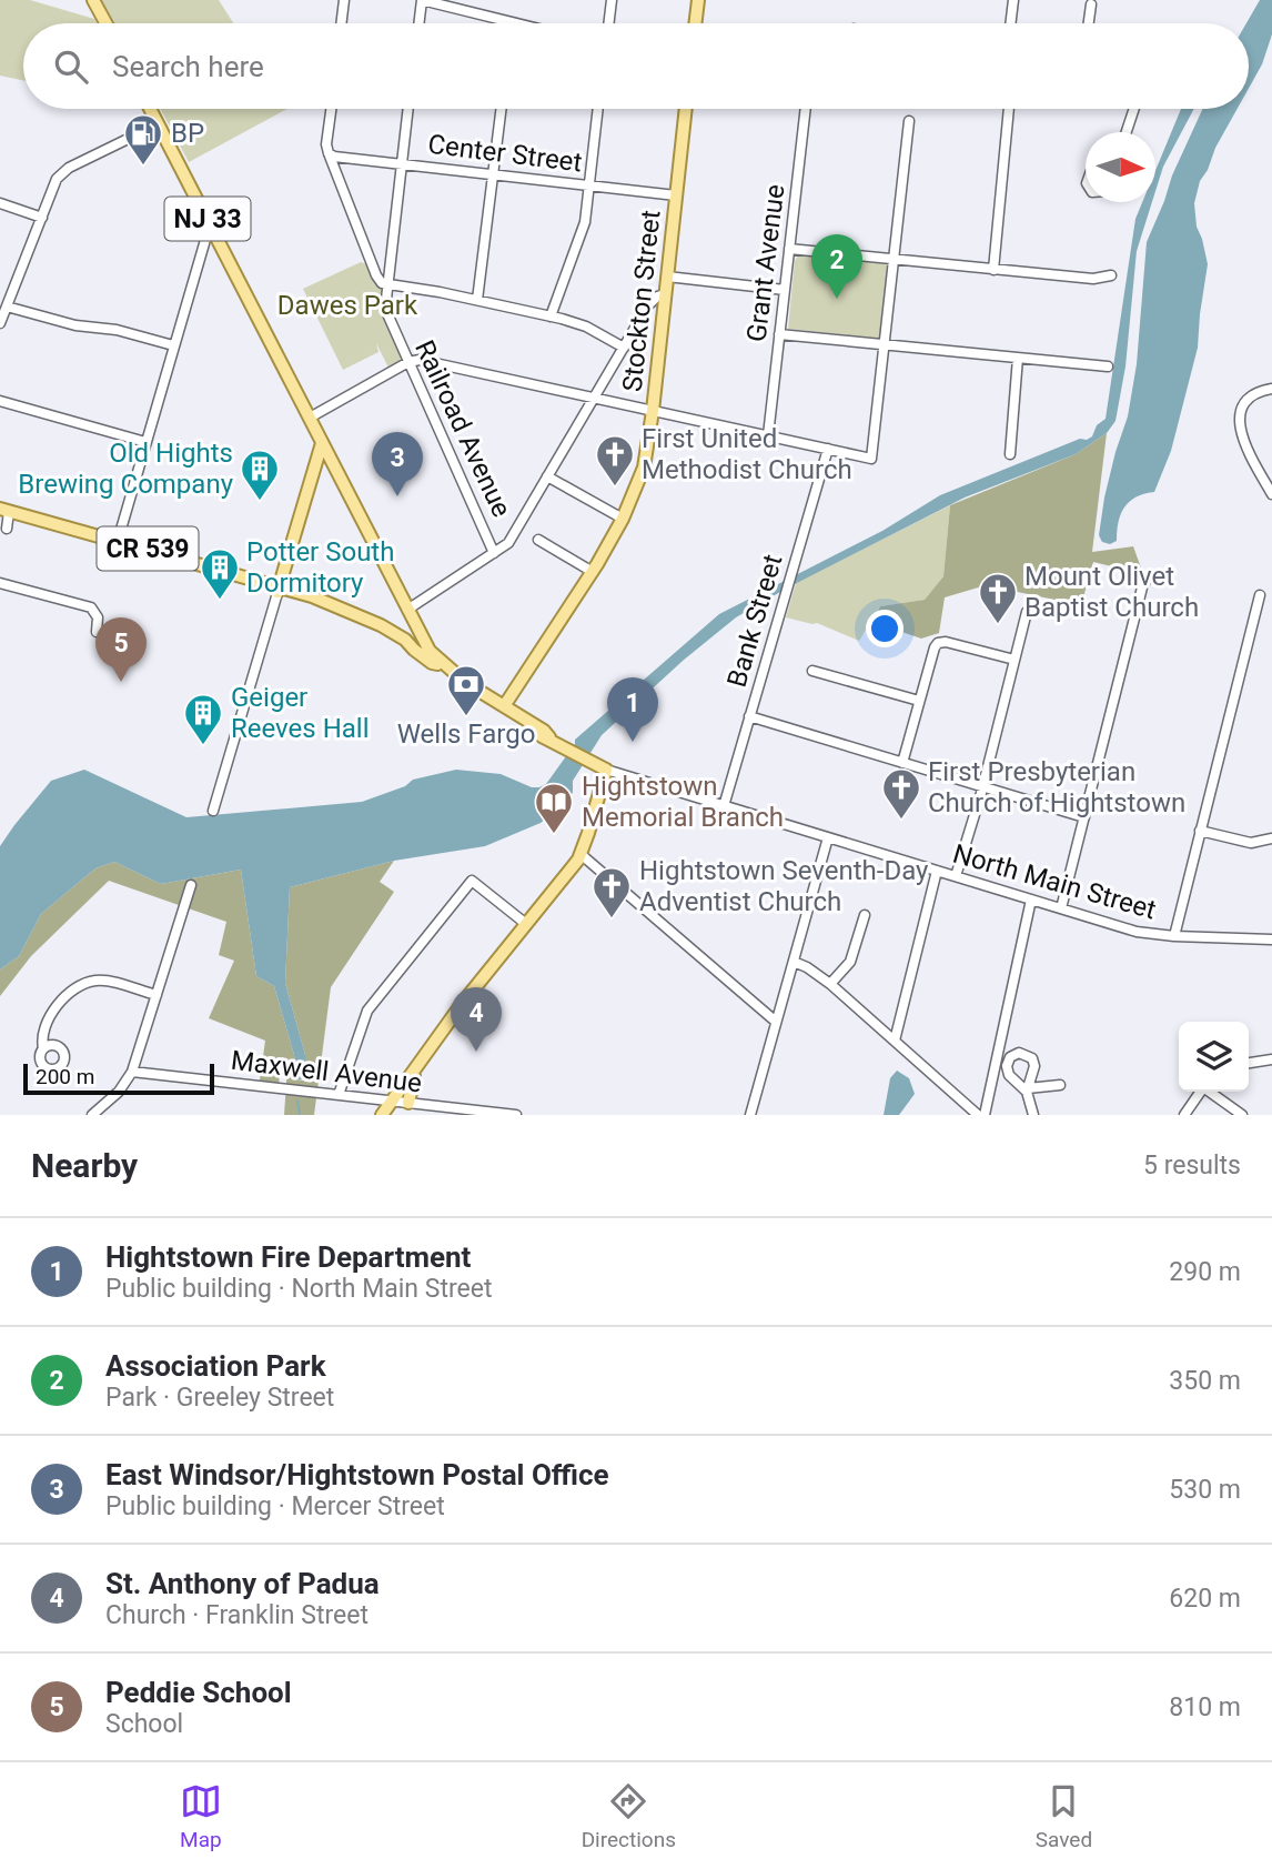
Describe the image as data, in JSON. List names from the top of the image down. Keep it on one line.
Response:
{"streets":{"main road":["NJ 33","Stockton Street","CR 539"],"street":["Center Street","Grant Avenue","Railroad Avenue","Bank Street","North Main Street","Maxwell Avenue"]},"crossings":[["Center Street","Stockton Street"],["Center Street","Railroad Avenue"],["NJ 33","Stockton Street"],["NJ 33","CR 539"],["NJ 33","North Main Street"],["Bank Street","North Main Street"]],"parks":["Dawes Park"],"places":{"fuel station":["BP"],"church":["First United Methodist Church","Mount Olivet Baptist Church","First Presbyterian Church of Hightstown","Hightstown Seventh-Day Adventist Church"],"building":["Old Hights Brewing Company","Potter South Dormitory","Geiger Reeves Hall"],"bank":["Wells Fargo"],"library":["Hightstown Memorial Branch"]},"scale_bar":"200 m","north":"right","page":{"search":"Search here","pins":["2","3","5","1","4"],"scale":"200 m","heading":["Nearby","5 results"],"list":[{"mark":"1","name":"Hightstown Fire Department","note":"Public building · North Main Street","value":"290 m"},{"mark":"2","name":"Association Park","note":"Park · Greeley Street","value":"350 m"},{"mark":"3","name":"East Windsor/Hightstown Postal Office","note":"Public building · Mercer Street","value":"530 m"},{"mark":"4","name":"St. Anthony of Padua","note":"Church · Franklin Street","value":"620 m"},{"mark":"5","name":"Peddie School","note":"School","value":"810 m"}],"nav":["Map","Directions","Saved"]}}
